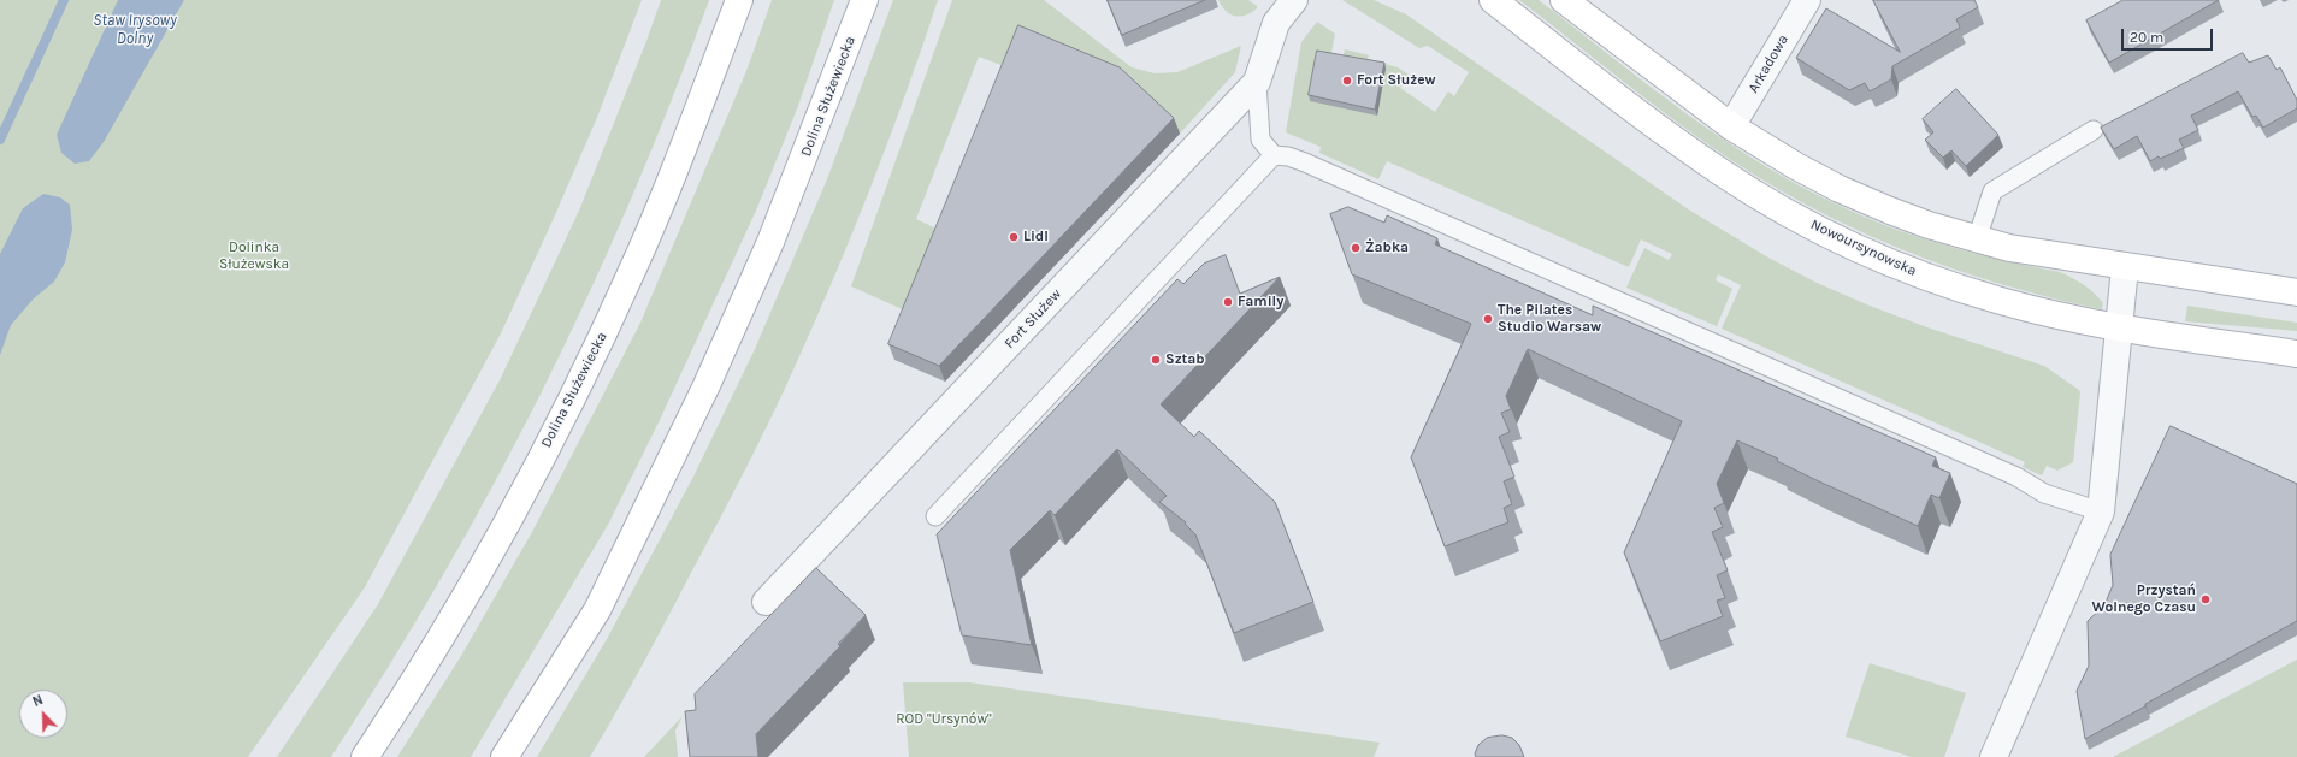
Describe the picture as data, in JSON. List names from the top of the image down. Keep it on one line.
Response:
{"streets":{"street":["Arkadowa","Dolina Służewiecka","Nowoursynowska","Fort Służew"]},"water":["Staw Irysowy Dolny"],"parks":["Dolinka Służewska","ROD \"Ursynów\""],"places":["Fort Służew","Lidl","Żabka","Family","The Pilates Studio Warsaw","Sztab","Przystań Wolnego Czasu"],"scale_bar":"20 m","north":"top left"}
